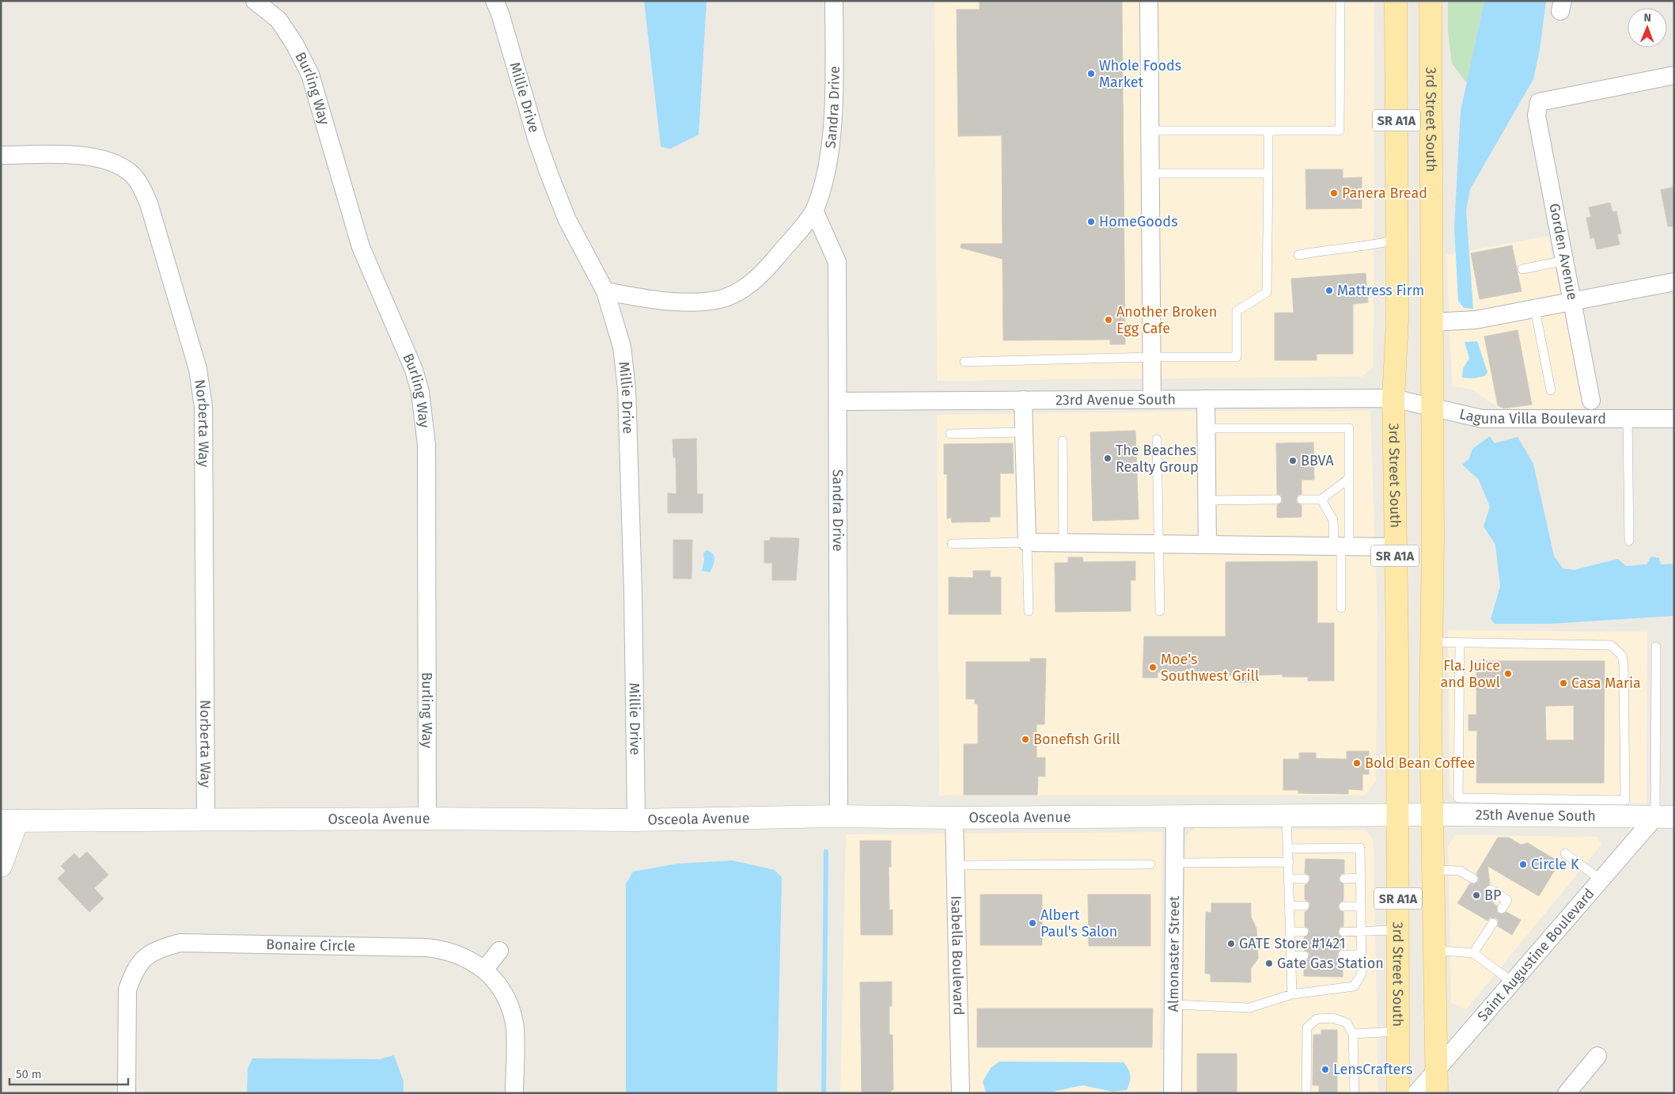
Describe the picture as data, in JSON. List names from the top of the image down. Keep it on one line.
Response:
{"streets":{"main road":["3rd Street South","SR A1A"],"street":["Burling Way","Millie Drive","Sandra Drive","Gorden Avenue","23rd Avenue South","Laguna Villa Boulevard","Norberta Way","25th Avenue South","Osceola Avenue","Bonaire Circle","Almonaster Street","Saint Augustine Boulevard","Isabella Boulevard"]},"crossings":[["Burling Way","Osceola Avenue"],["Millie Drive","Sandra Drive"],["Millie Drive","Osceola Avenue"],["Sandra Drive","23rd Avenue South"],["Sandra Drive","Osceola Avenue"],["3rd Street South","23rd Avenue South"],["3rd Street South","Laguna Villa Boulevard"],["3rd Street South","25th Avenue South"],["3rd Street South","Osceola Avenue"],["3rd Street South","Saint Augustine Boulevard"],["23rd Avenue South","Laguna Villa Boulevard"],["Norberta Way","Osceola Avenue"],["25th Avenue South","Osceola Avenue"],["25th Avenue South","Saint Augustine Boulevard"],["Osceola Avenue","Almonaster Street"],["Osceola Avenue","Isabella Boulevard"]],"places":["Whole Foods Market","Panera Bread","HomeGoods","Mattress Firm","Another Broken Egg Cafe","The Beaches Realty Group","BBVA","Moe's Southwest Grill","Fla. Juice and Bowl","Casa Maria","Bonefish Grill","Bold Bean Coffee","Circle K","BP","Albert Paul's Salon","GATE Store #1421","Gate Gas Station","LensCrafters"],"scale_bar":"50 m","north":"top"}
